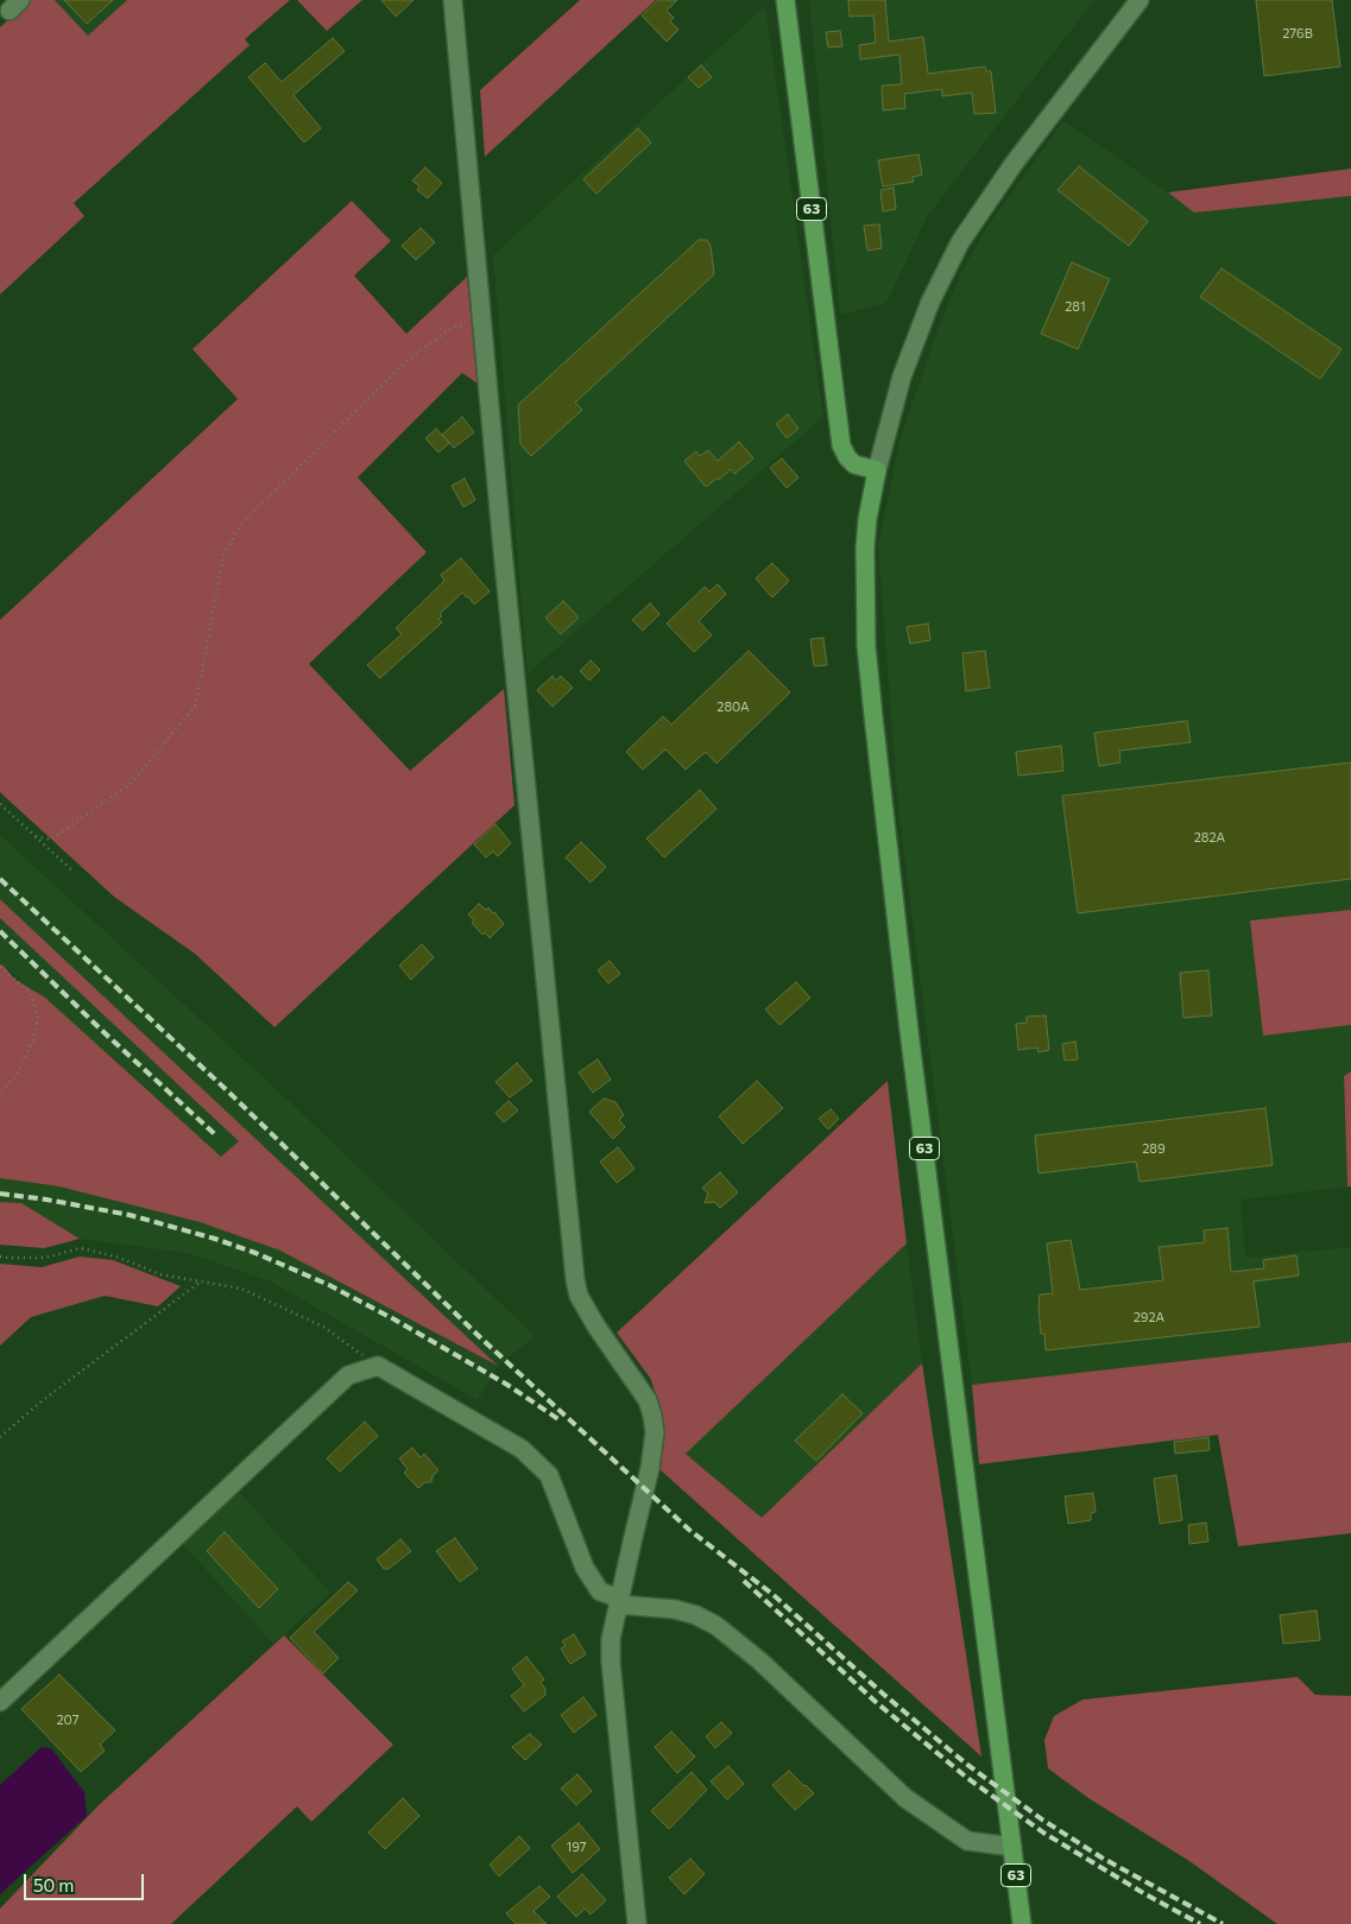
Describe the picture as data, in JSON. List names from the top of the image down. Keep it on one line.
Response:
{"streets":{"main road":["63"]},"house_numbers":["276B","281","280A","282A","289","292A","207","197"],"scale_bar":"50 m"}
